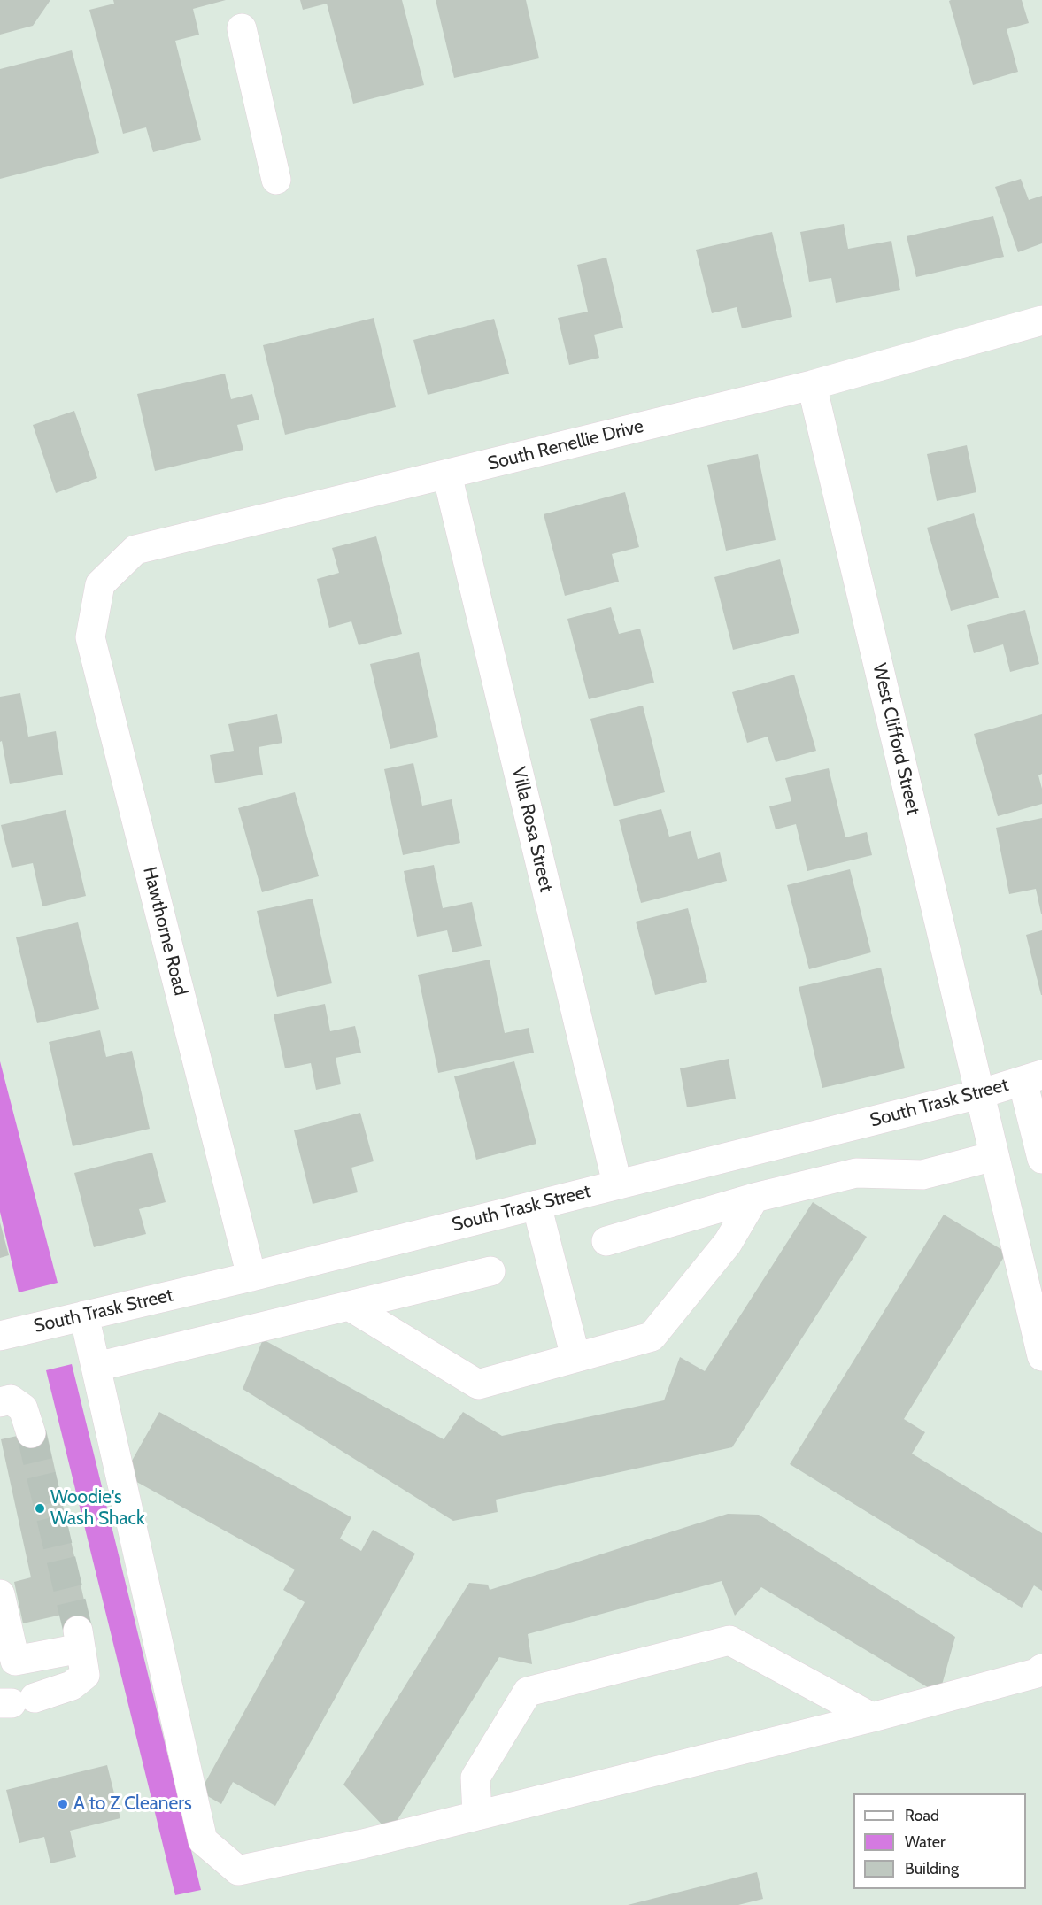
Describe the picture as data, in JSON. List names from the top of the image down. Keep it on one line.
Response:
{"streets":{"street":["South Renellie Drive","West Clifford Street","Villa Rosa Street","Hawthorne Road","South Trask Street"]},"crossings":[["South Renellie Drive","West Clifford Street"],["South Renellie Drive","Villa Rosa Street"],["South Renellie Drive","Hawthorne Road"],["West Clifford Street","South Trask Street"],["Villa Rosa Street","South Trask Street"],["Hawthorne Road","South Trask Street"]],"places":["Woodie's Wash Shack","A to Z Cleaners"],"legend":["Road","Water","Building"]}
